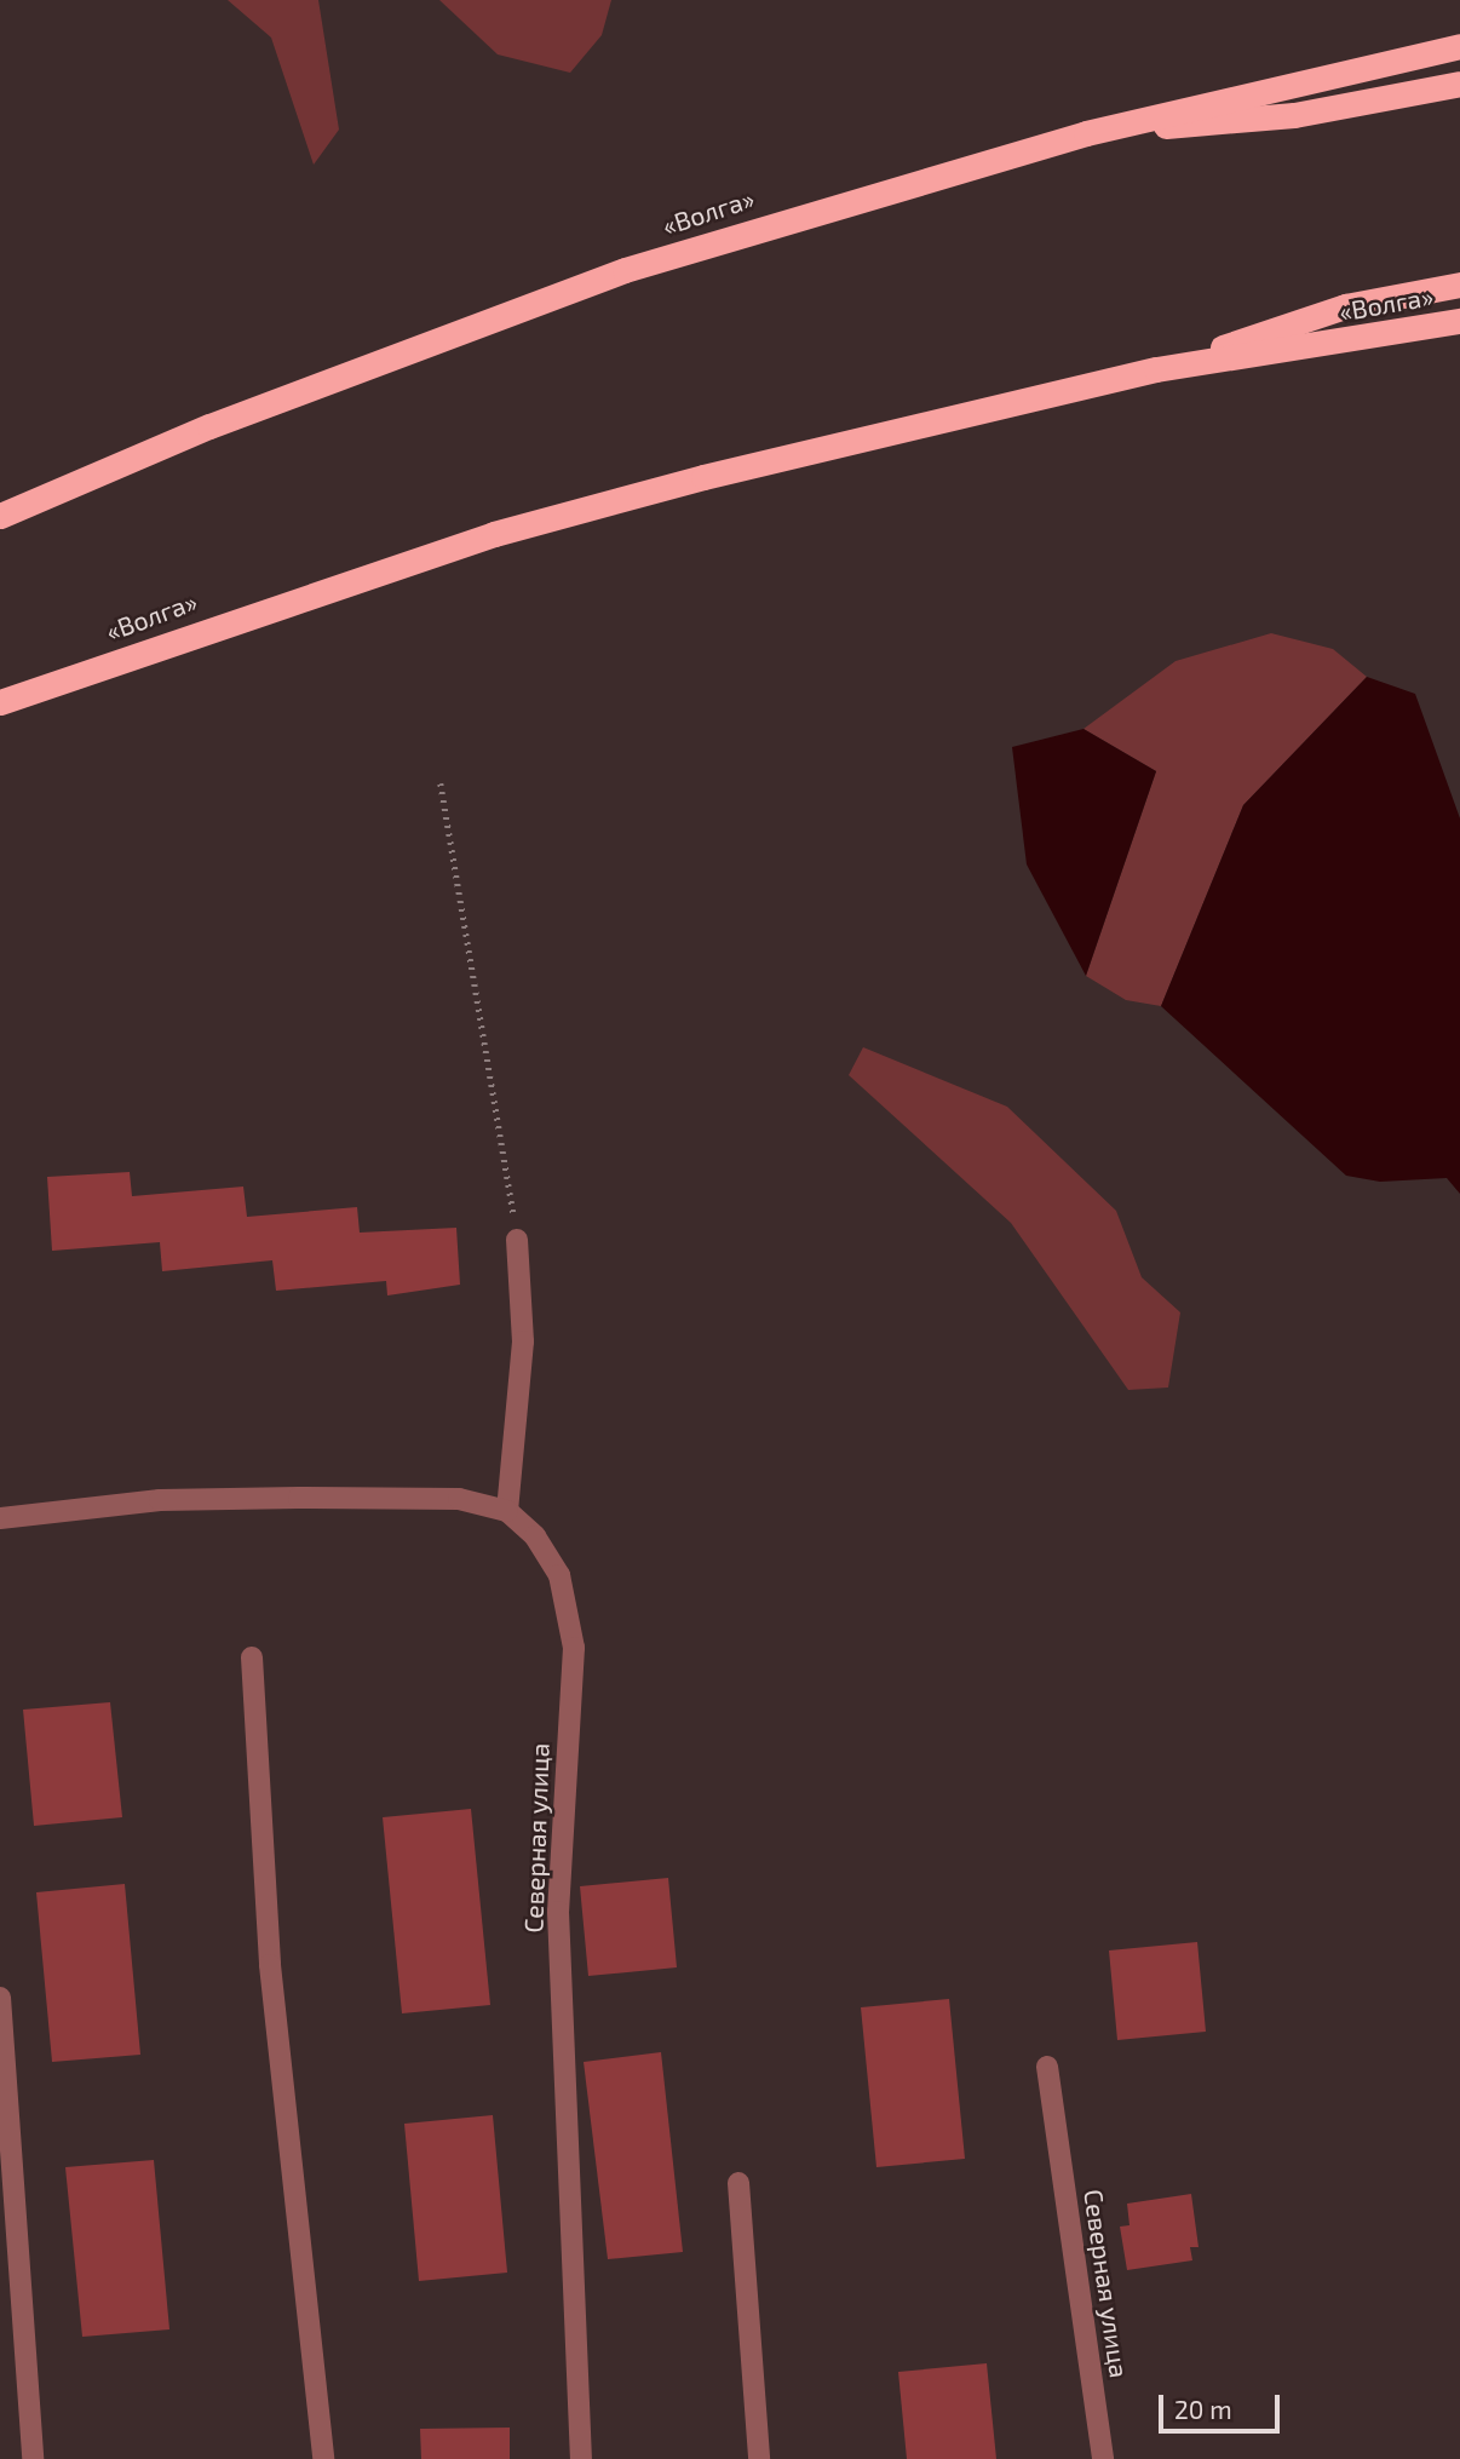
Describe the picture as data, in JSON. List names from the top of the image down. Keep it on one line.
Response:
{"streets":{"highway":["«Волга»"],"street":["Северная улица"]},"scale_bar":"20 m"}
